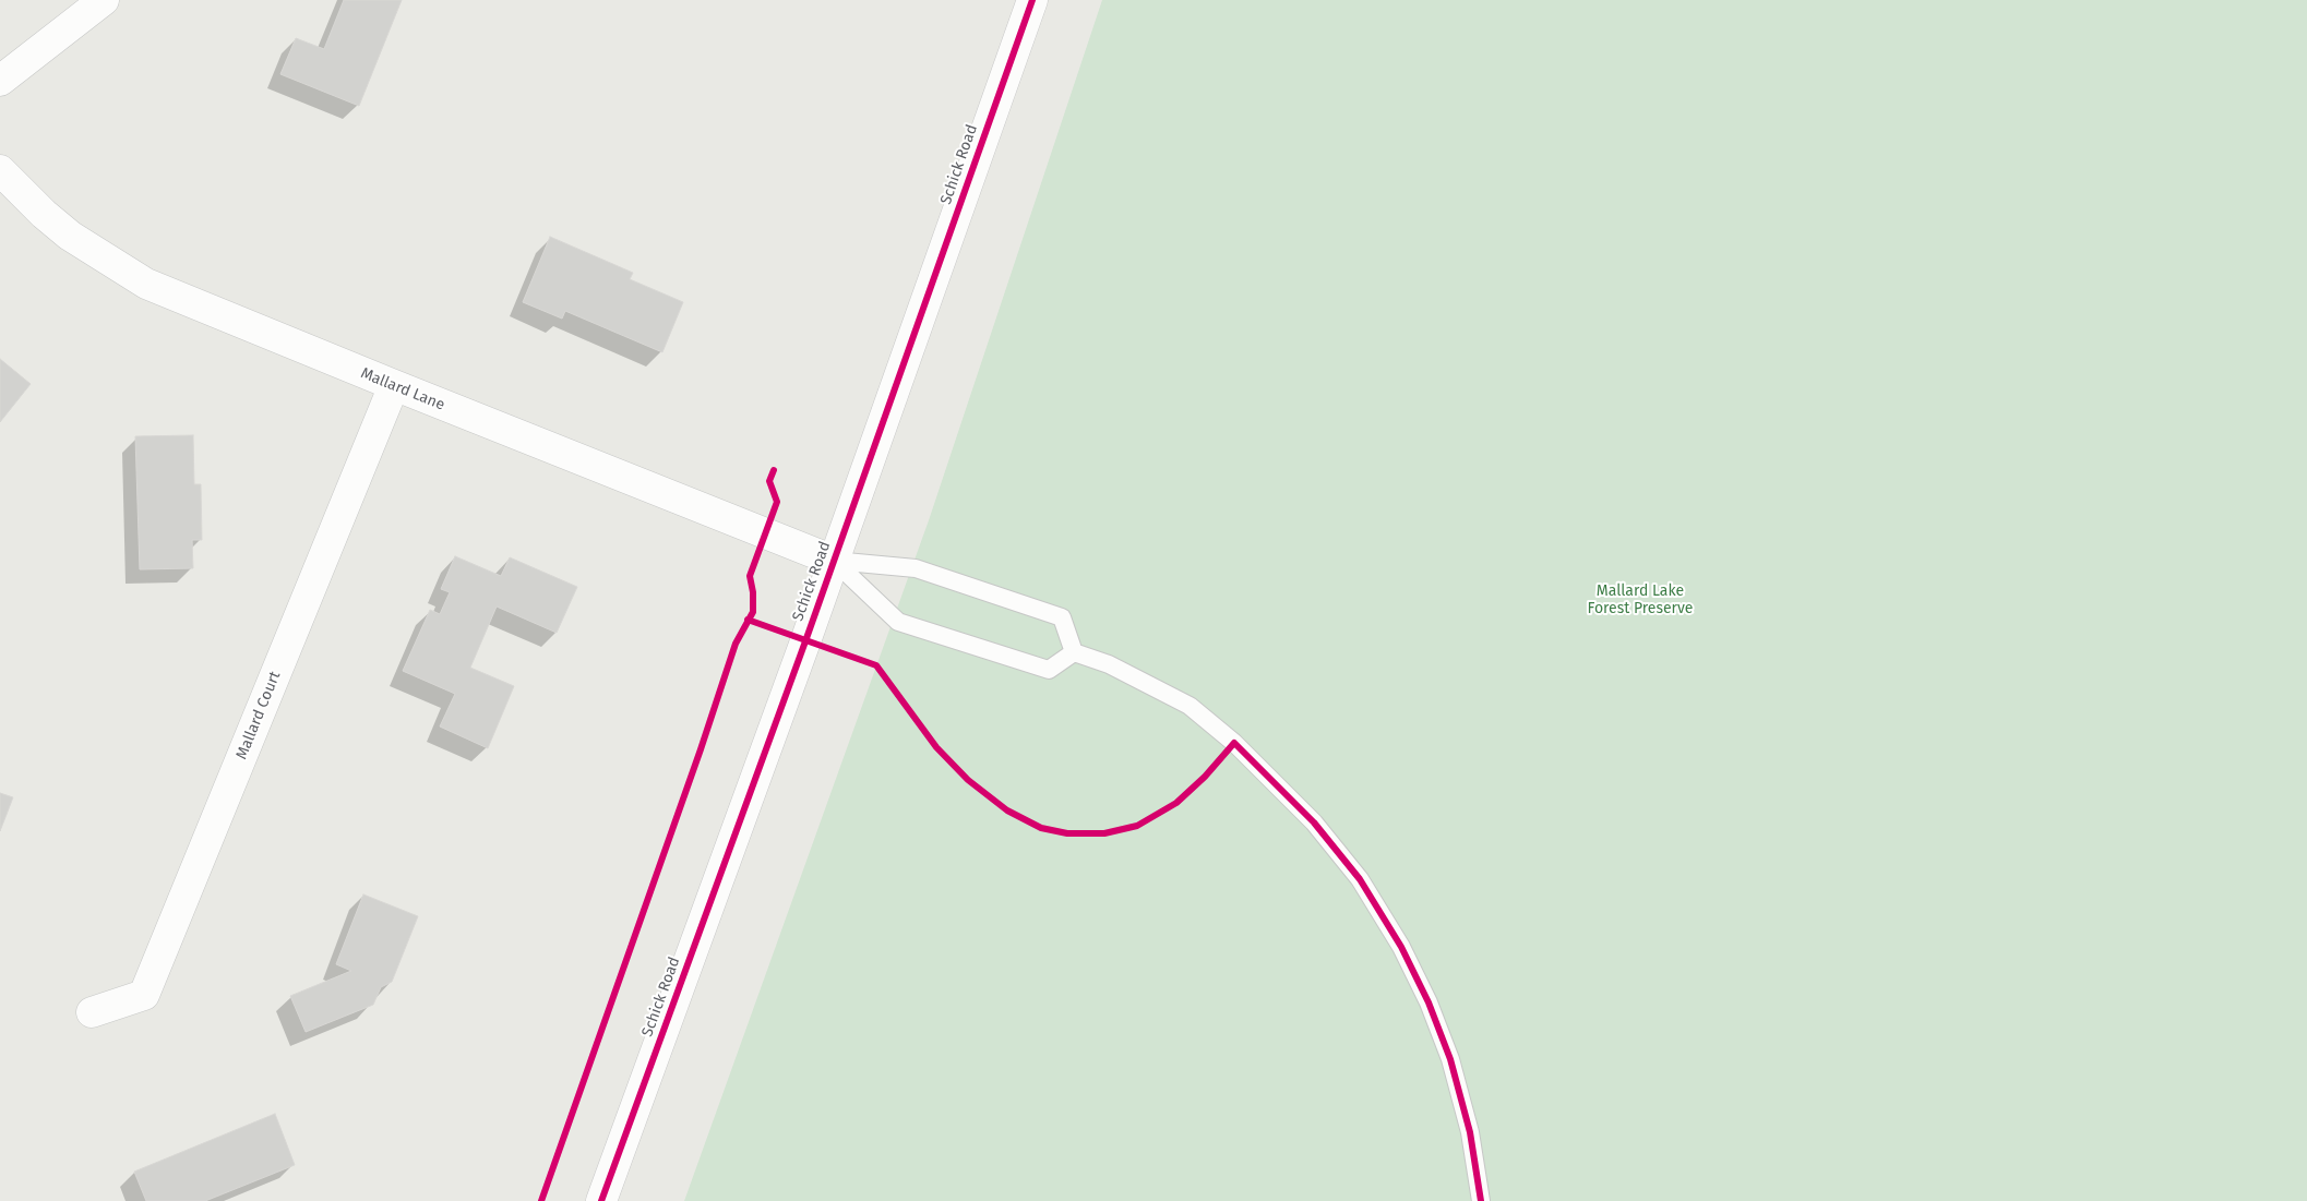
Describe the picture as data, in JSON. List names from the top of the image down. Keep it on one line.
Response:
{"streets":{"street":["Schick Road","Mallard Lane","Mallard Court"]},"crossings":[["Schick Road","Mallard Lane"],["Mallard Lane","Mallard Court"]],"parks":["Mallard Lake Forest Preserve"]}
